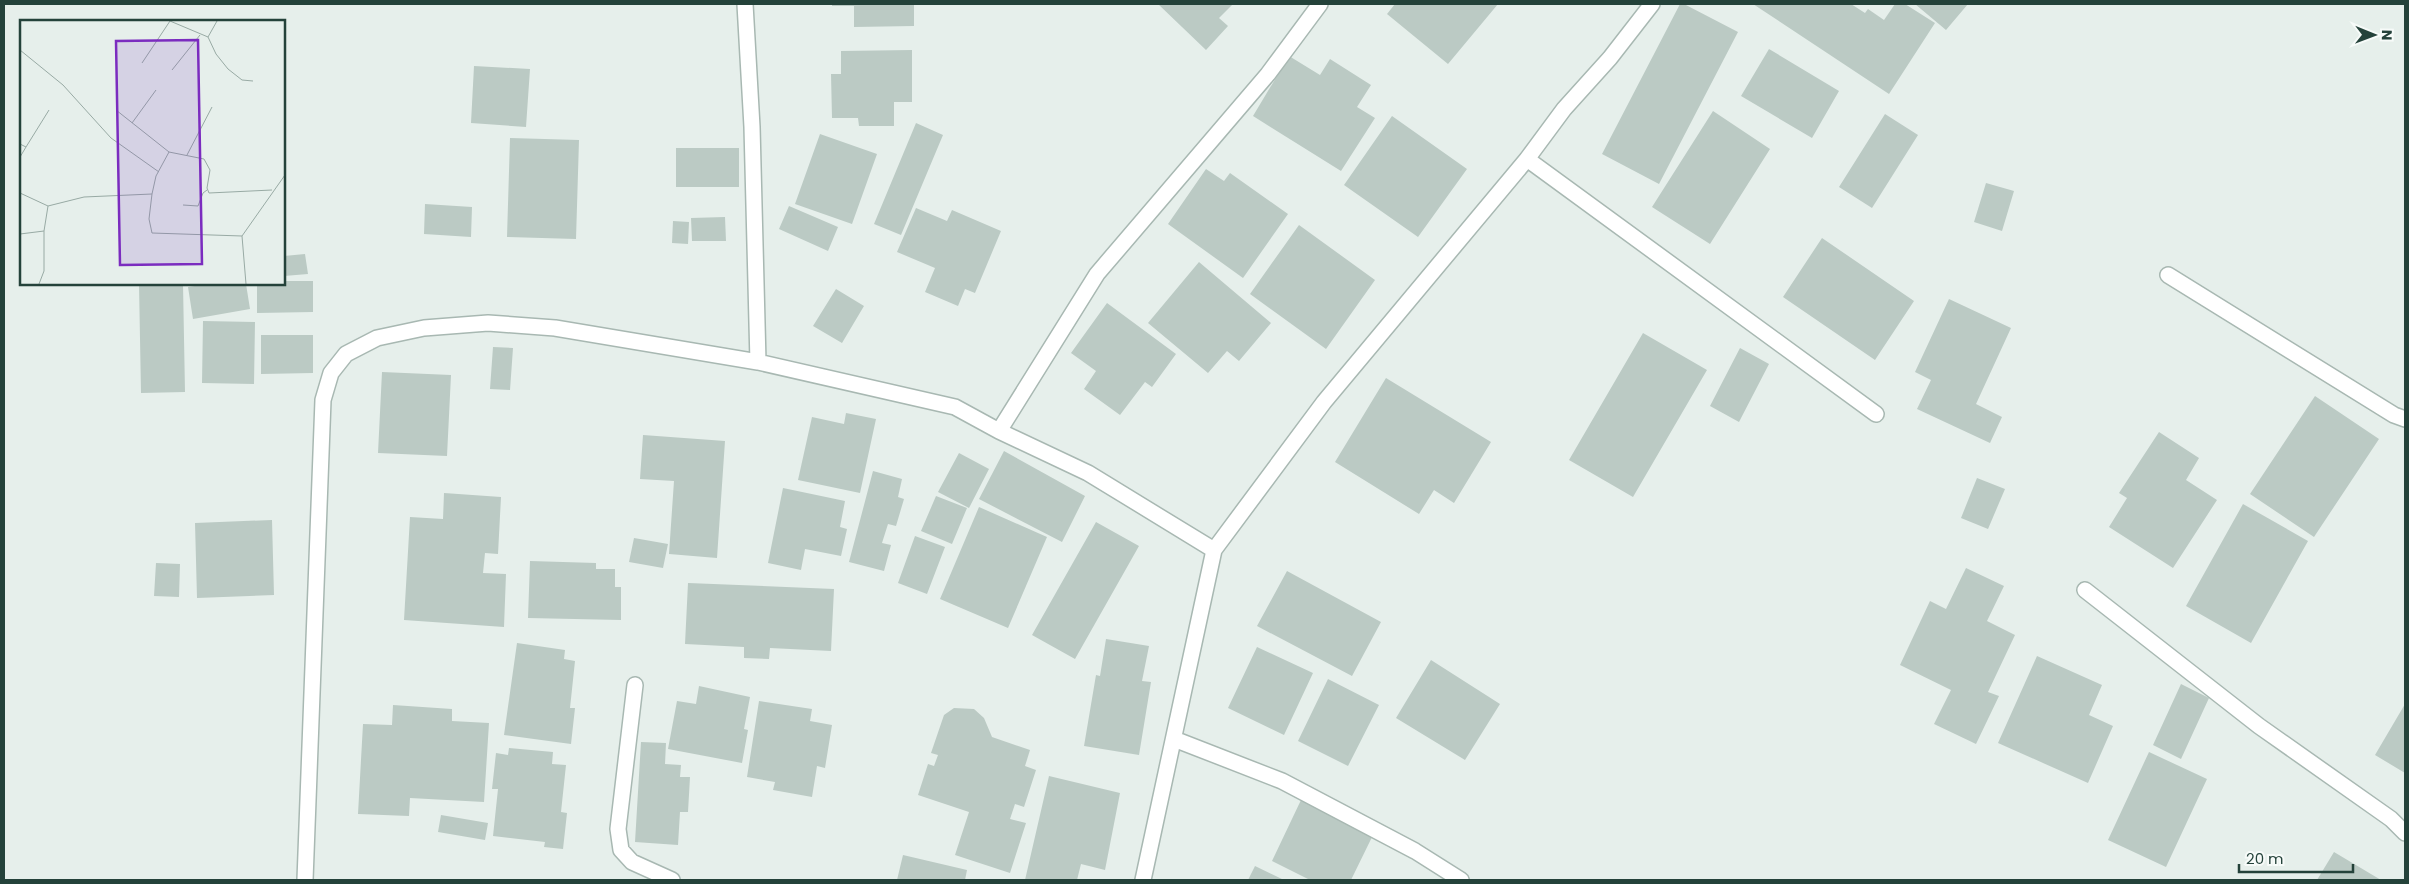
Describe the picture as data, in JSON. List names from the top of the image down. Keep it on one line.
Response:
{"scale_bar":"20 m","north":"right"}
